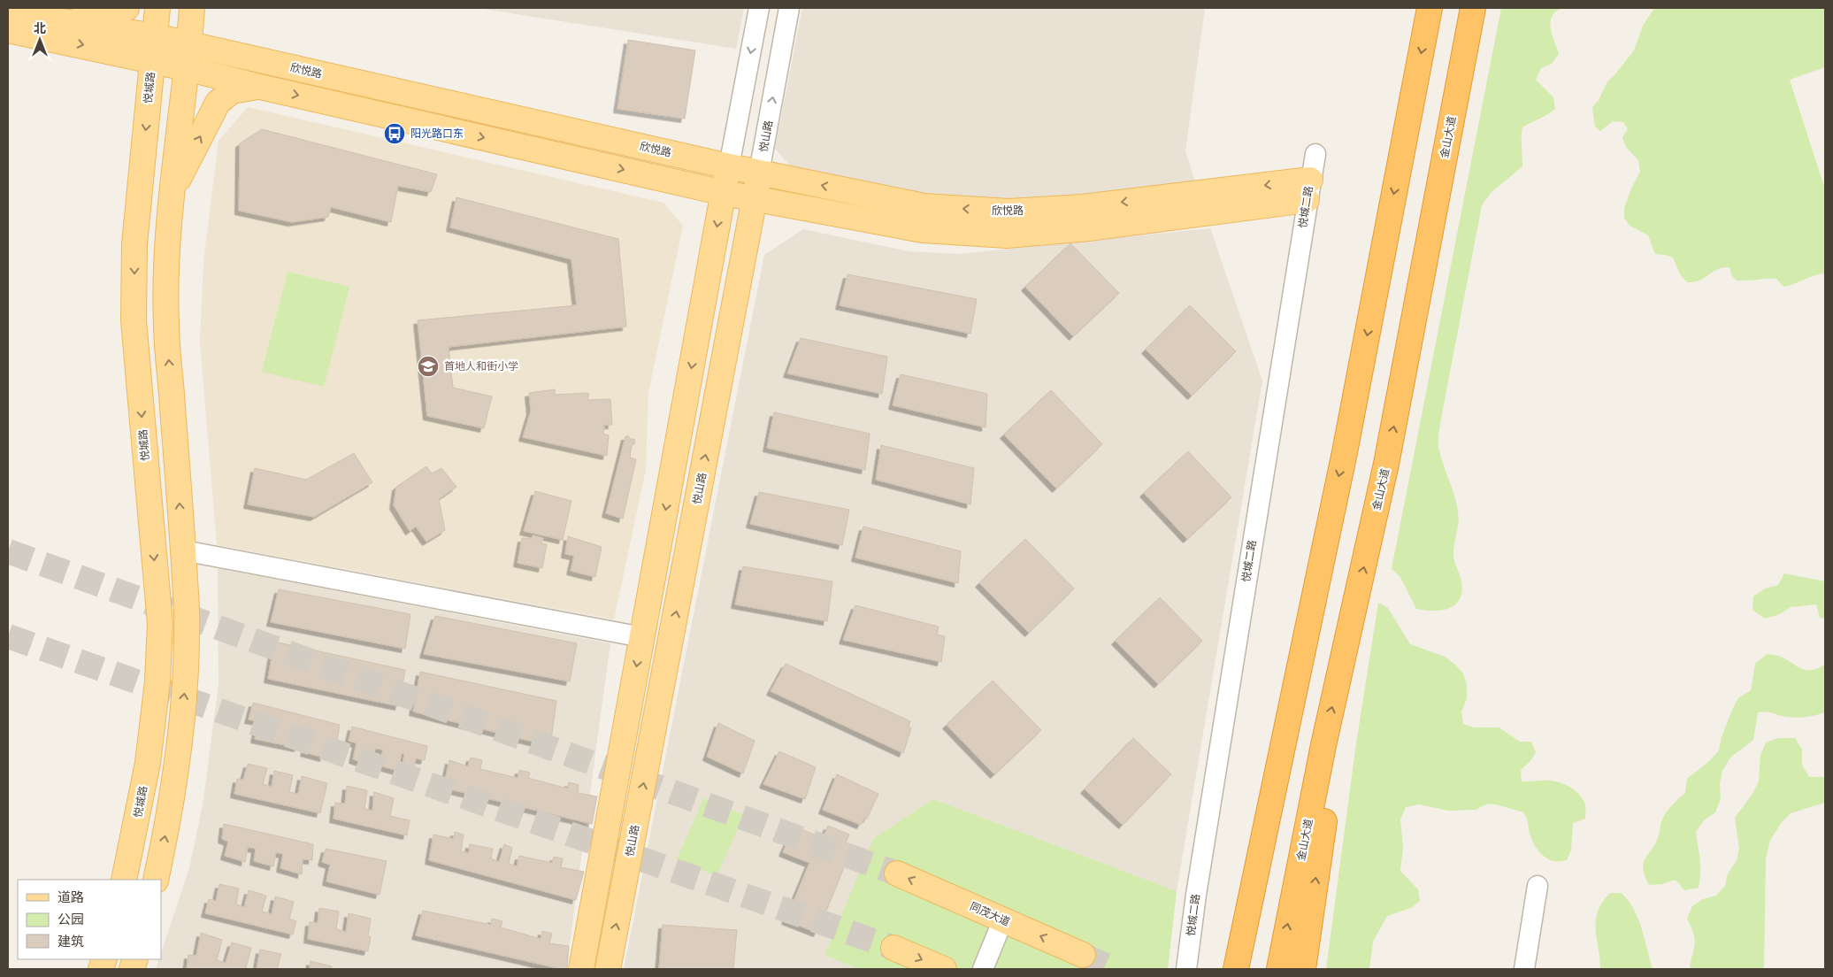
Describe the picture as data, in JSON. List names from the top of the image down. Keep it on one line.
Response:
{"streets":{"highway":["金山大道"],"main road":["欣悦路","悦城路","悦山路","同茂大道"],"street":["悦城二路"]},"crossings":[["欣悦路","悦城路"],["欣悦路","悦山路"],["欣悦路","悦城二路"]],"one_way":["悦山路","同茂大道"],"places":{"bus stop":["阳光路口东"],"school or university":["首地人和街小学"]},"legend":["道路","公园","建筑"],"north":"top"}
